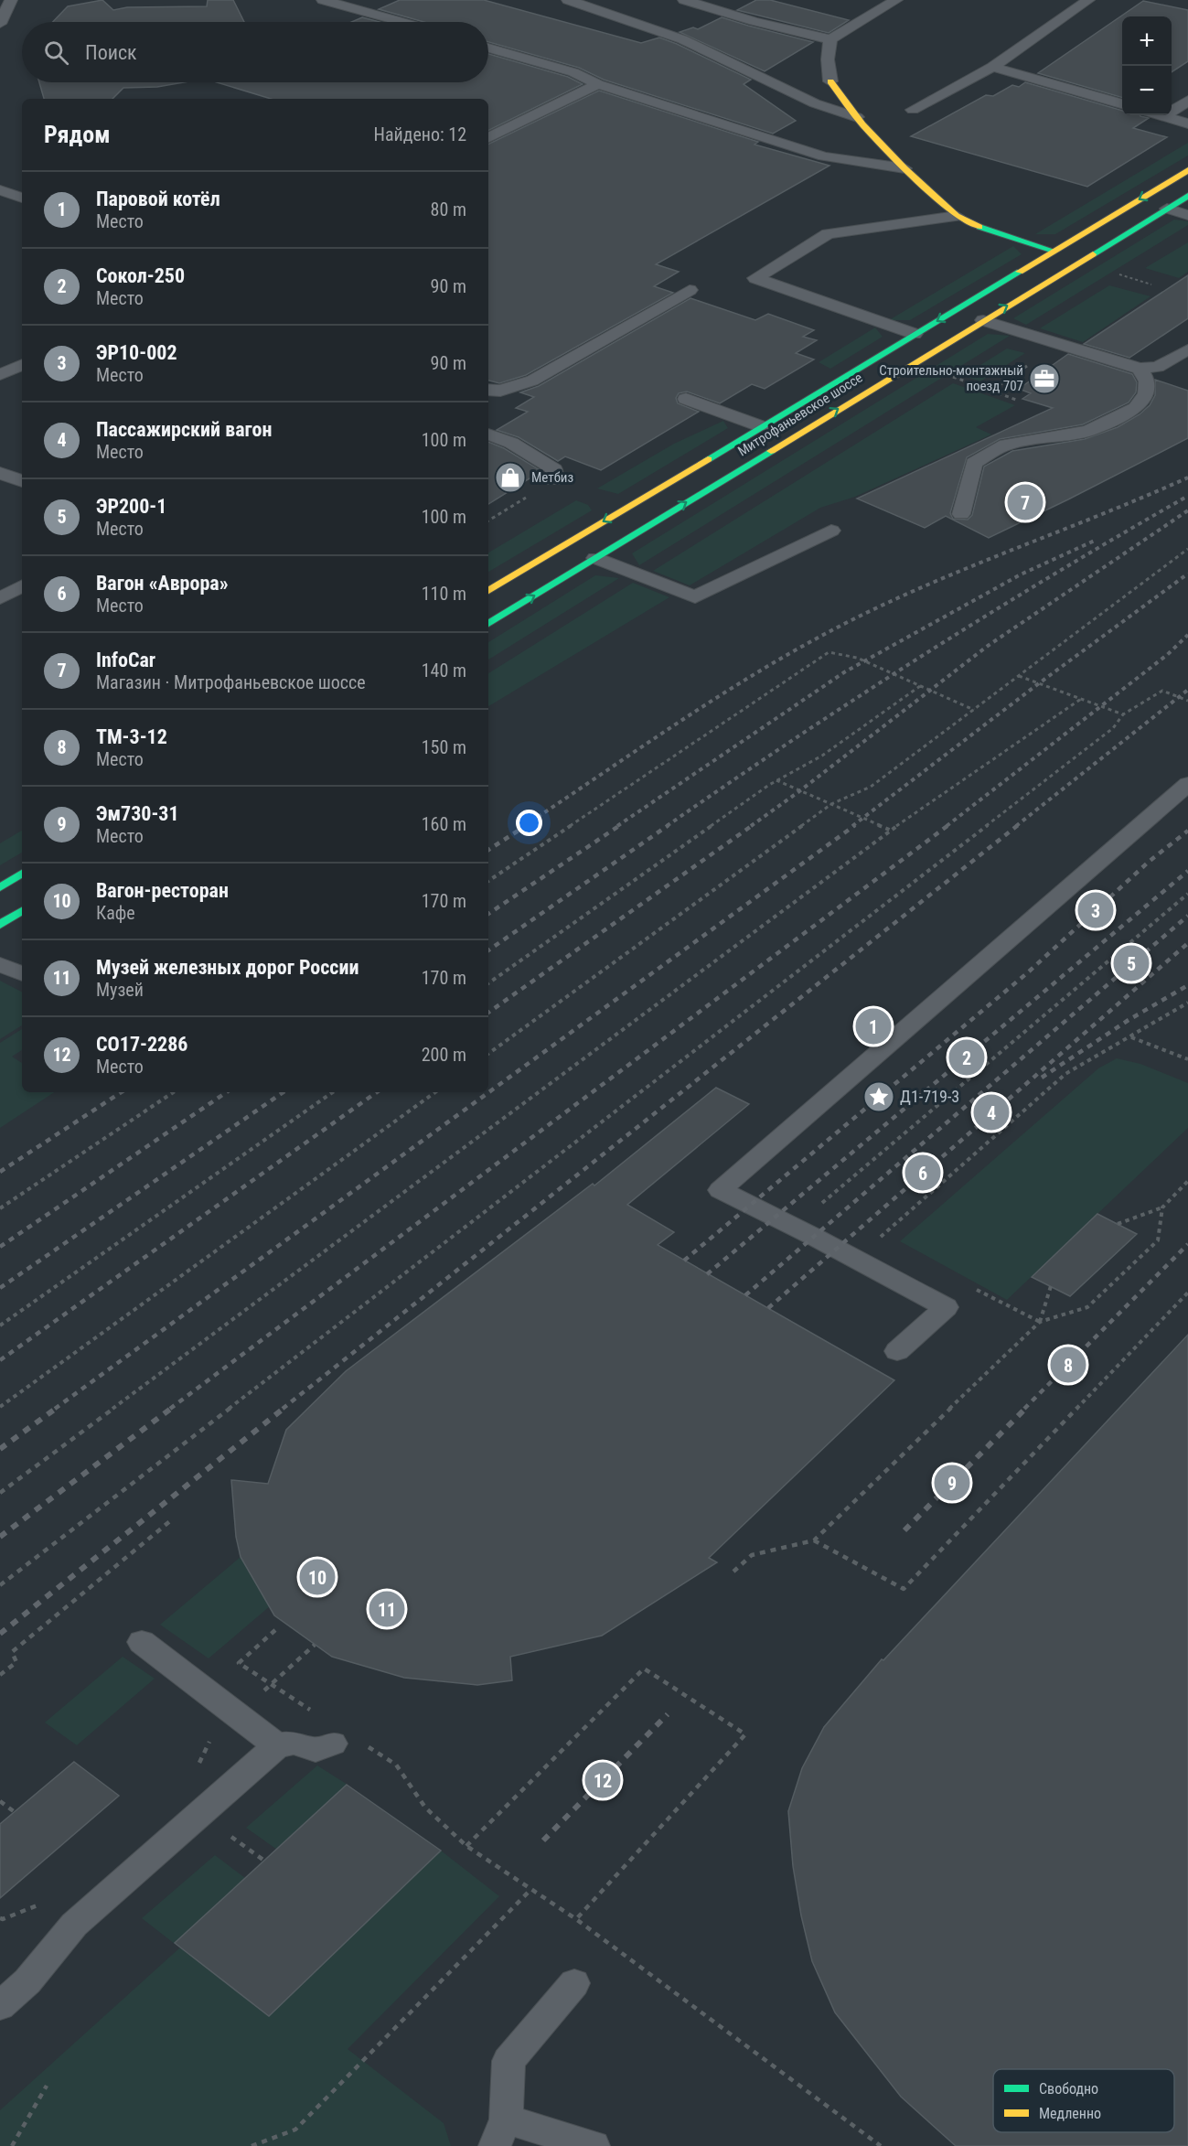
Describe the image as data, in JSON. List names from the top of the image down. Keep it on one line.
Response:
{"streets":{"main road":["Митрофаньевское шоссе"]},"places":{"office":["Строительно-монтажный поезд 707"],"shop":["Метбиз"],"place":["Д1-719-3"]},"legend":["Свободно","Медленно"],"page":{"map_buttons":["+","−"],"search":"Поиск","heading":["Рядом","Найдено: 12"],"list":[{"mark":"1","name":"Паровой котёл","note":"Место","value":"80 m"},{"mark":"2","name":"Сокол-250","note":"Место","value":"90 m"},{"mark":"3","name":"ЭР10-002","note":"Место","value":"90 m"},{"mark":"4","name":"Пассажирский вагон","note":"Место","value":"100 m"},{"mark":"5","name":"ЭР200-1","note":"Место","value":"100 m"},{"mark":"6","name":"Вагон «Аврора»","note":"Место","value":"110 m"},{"mark":"7","name":"InfoCar","note":"Магазин · Митрофаньевское шоссе","value":"140 m"},{"mark":"8","name":"ТМ-3-12","note":"Место","value":"150 m"},{"mark":"9","name":"Эм730-31","note":"Место","value":"160 m"},{"mark":"10","name":"Вагон-ресторан","note":"Кафе","value":"170 m"},{"mark":"11","name":"Музей железных дорог России","note":"Музей","value":"170 m"},{"mark":"12","name":"СО17-2286","note":"Место","value":"200 m"}],"pins":["7","3","5","1","2","4","6","8","9","10","11","12"]}}
